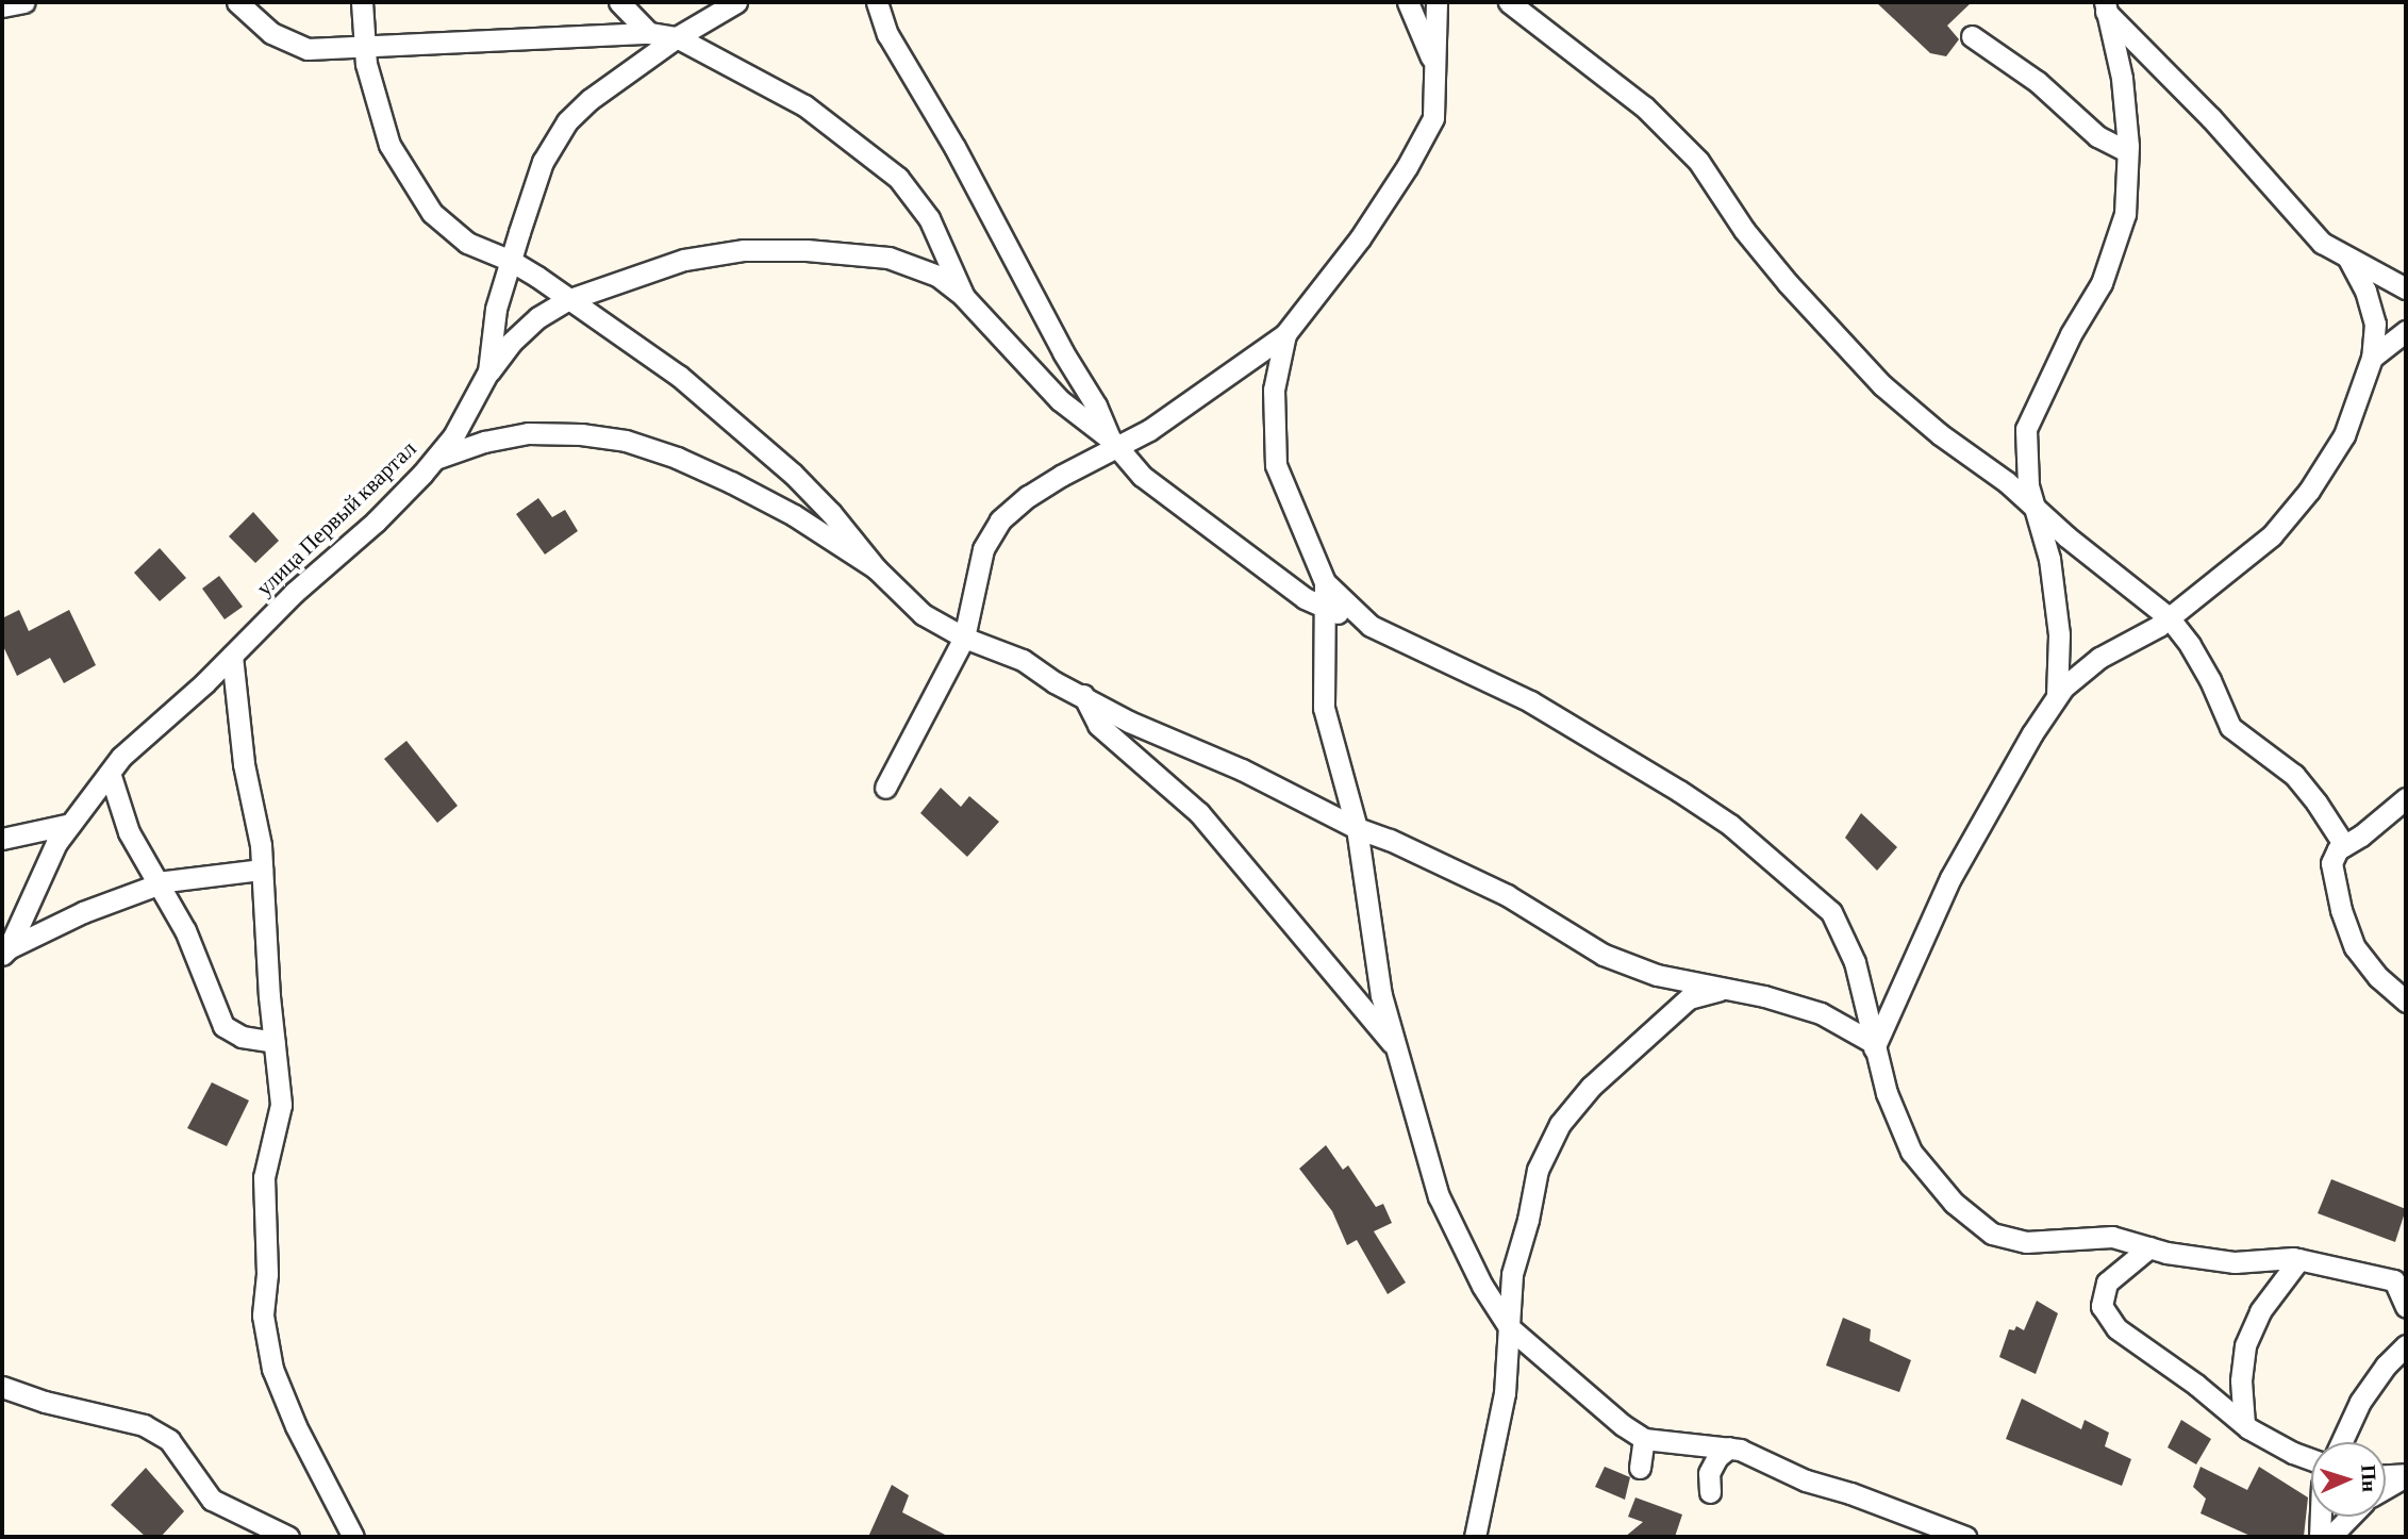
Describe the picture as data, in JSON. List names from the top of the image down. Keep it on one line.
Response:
{"streets":{"street":["улица Первый квартал"]},"north":"right"}
